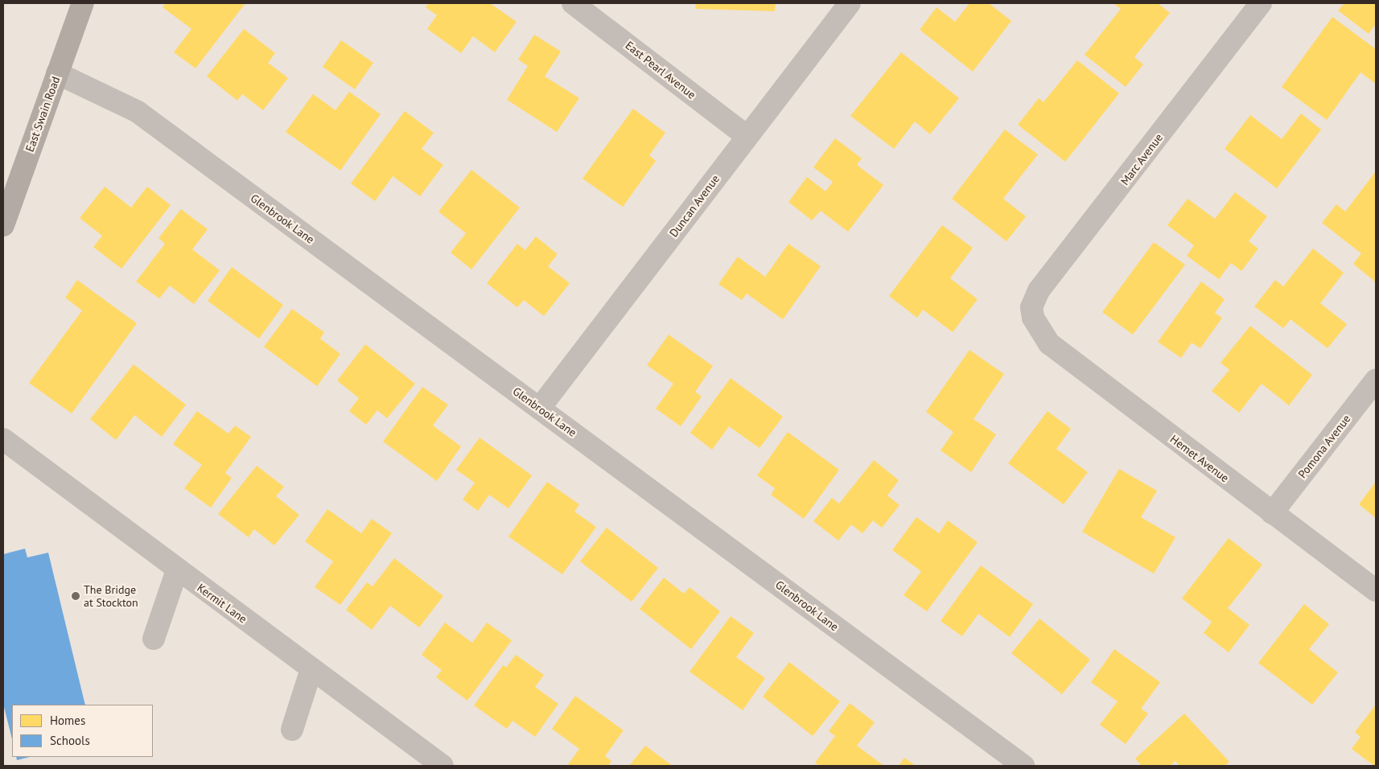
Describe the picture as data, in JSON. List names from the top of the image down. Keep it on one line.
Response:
{"streets":{"main road":["East Swain Road"],"street":["East Pearl Avenue","Marc Avenue","Duncan Avenue","Glenbrook Lane","Pomona Avenue","Hemet Avenue","Kermit Lane"]},"crossings":[["East Pearl Avenue","Duncan Avenue"],["East Swain Road","Glenbrook Lane"],["Marc Avenue","Hemet Avenue"],["Duncan Avenue","Glenbrook Lane"],["Pomona Avenue","Hemet Avenue"]],"places":["The Bridge at Stockton"],"legend":["Homes","Schools"]}
